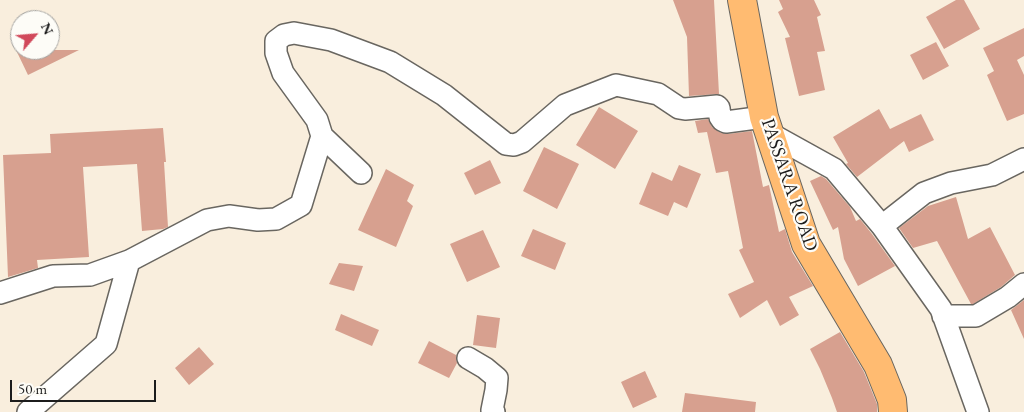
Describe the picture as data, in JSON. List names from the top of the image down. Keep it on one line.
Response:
{"streets":{"highway":["PASSARA ROAD"]},"scale_bar":"50 m","north":"top right"}
